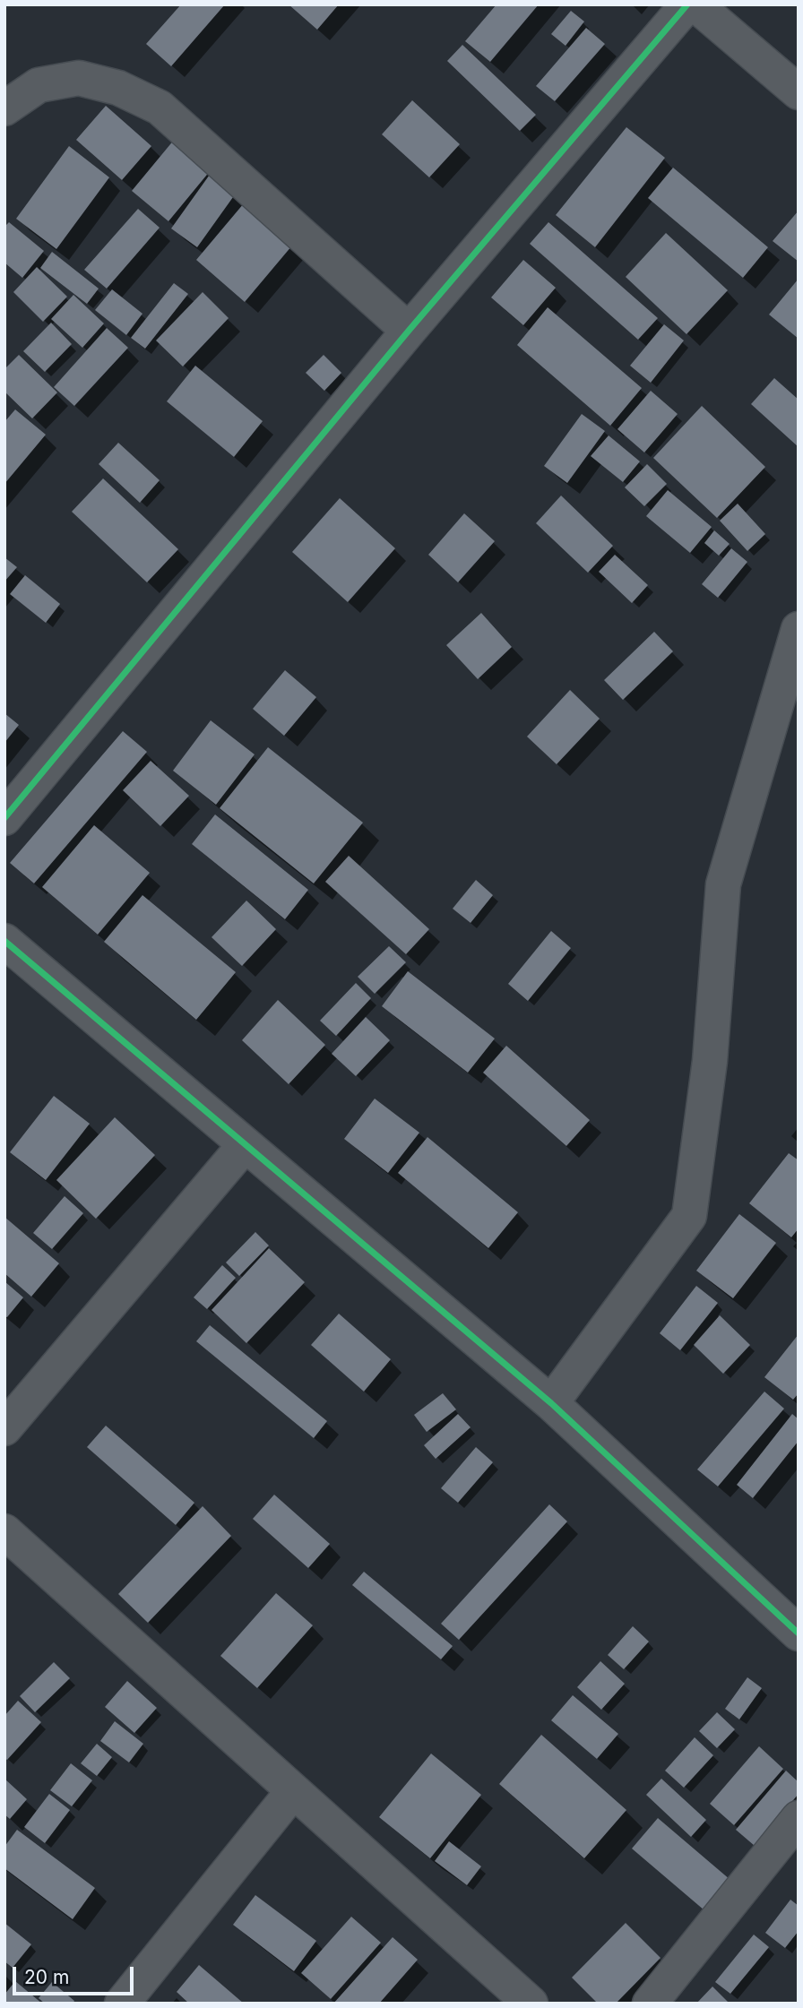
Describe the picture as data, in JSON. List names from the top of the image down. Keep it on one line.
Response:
{"scale_bar":"20 m"}
